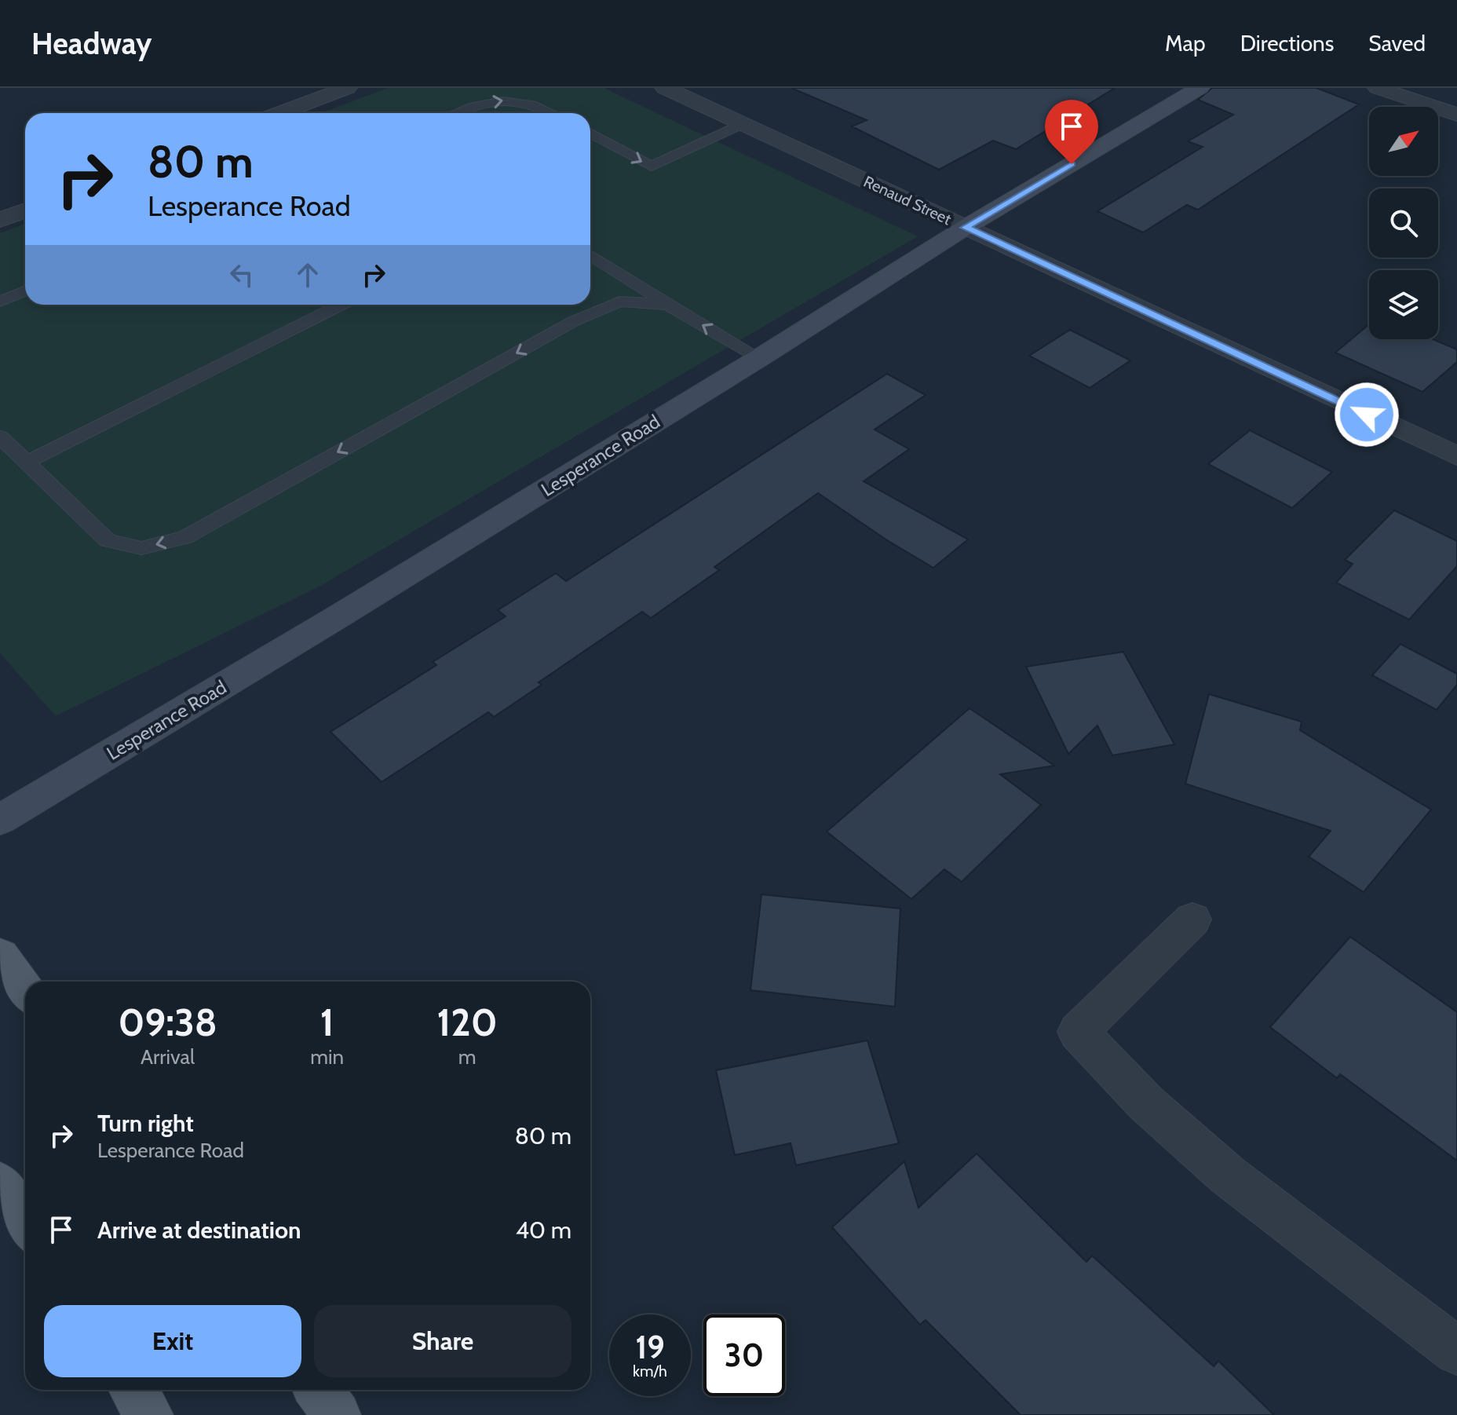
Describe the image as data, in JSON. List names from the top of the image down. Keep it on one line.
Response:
{"streets":{"main road":["Lesperance Road"],"street":["Renaud Street"]},"crossings":[["Renaud Street","Lesperance Road"]],"north":"top right","page":{"header":"Headway","nav":["Map","Directions","Saved"],"turn":["80 m","Lesperance Road"],"eta":["09:38","Arrival","1","min","120","m"],"list":[{"name":"Turn right","note":"Lesperance Road","value":"80 m"},{"name":"Arrive at destination","value":"40 m"}],"buttons":["Exit","Share"],"speed":"19 km/h","limit":"30"}}
